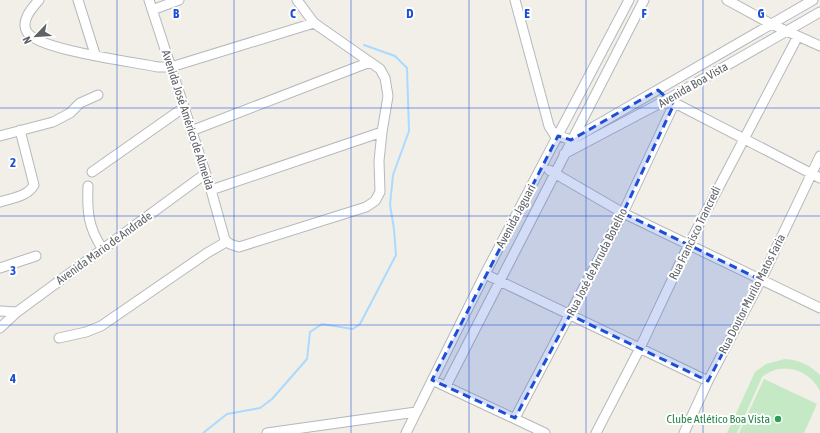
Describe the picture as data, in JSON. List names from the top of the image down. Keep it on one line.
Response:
{"streets":{"street":["Avenida Boa Vista","Avenida José Américo de Almeida","Avenida Jaguari","Rua Francisco Trancredi","Avenida Mario de Andrade","Rua José de Arruda Botelho","Rua Doutor Murilo Matos Faria"]},"crossings":[["Avenida Boa Vista","Avenida Jaguari"],["Avenida Boa Vista","Rua José de Arruda Botelho"],["Avenida José Américo de Almeida","Avenida Mario de Andrade"]],"places":["Clube Atlético Boa Vista"],"north":"bottom left","grid":{"columns":["B","C","D","E","F","G"],"rows":["2","3","4"]}}
